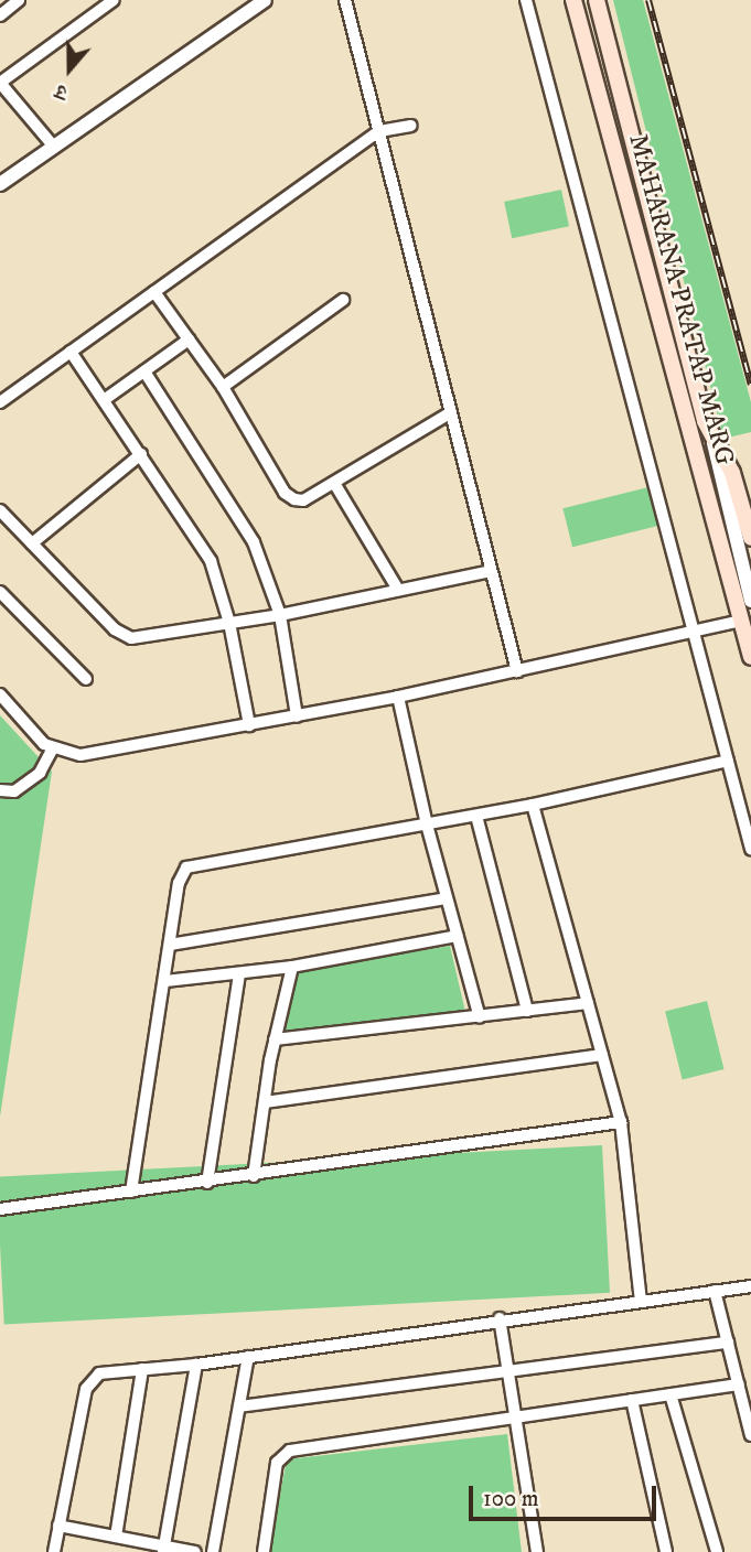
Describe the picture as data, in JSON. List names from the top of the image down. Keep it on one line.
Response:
{"streets":{"main road":["MAHARANA PRATAP MARG"]},"scale_bar":"100 m","north":"bottom"}
